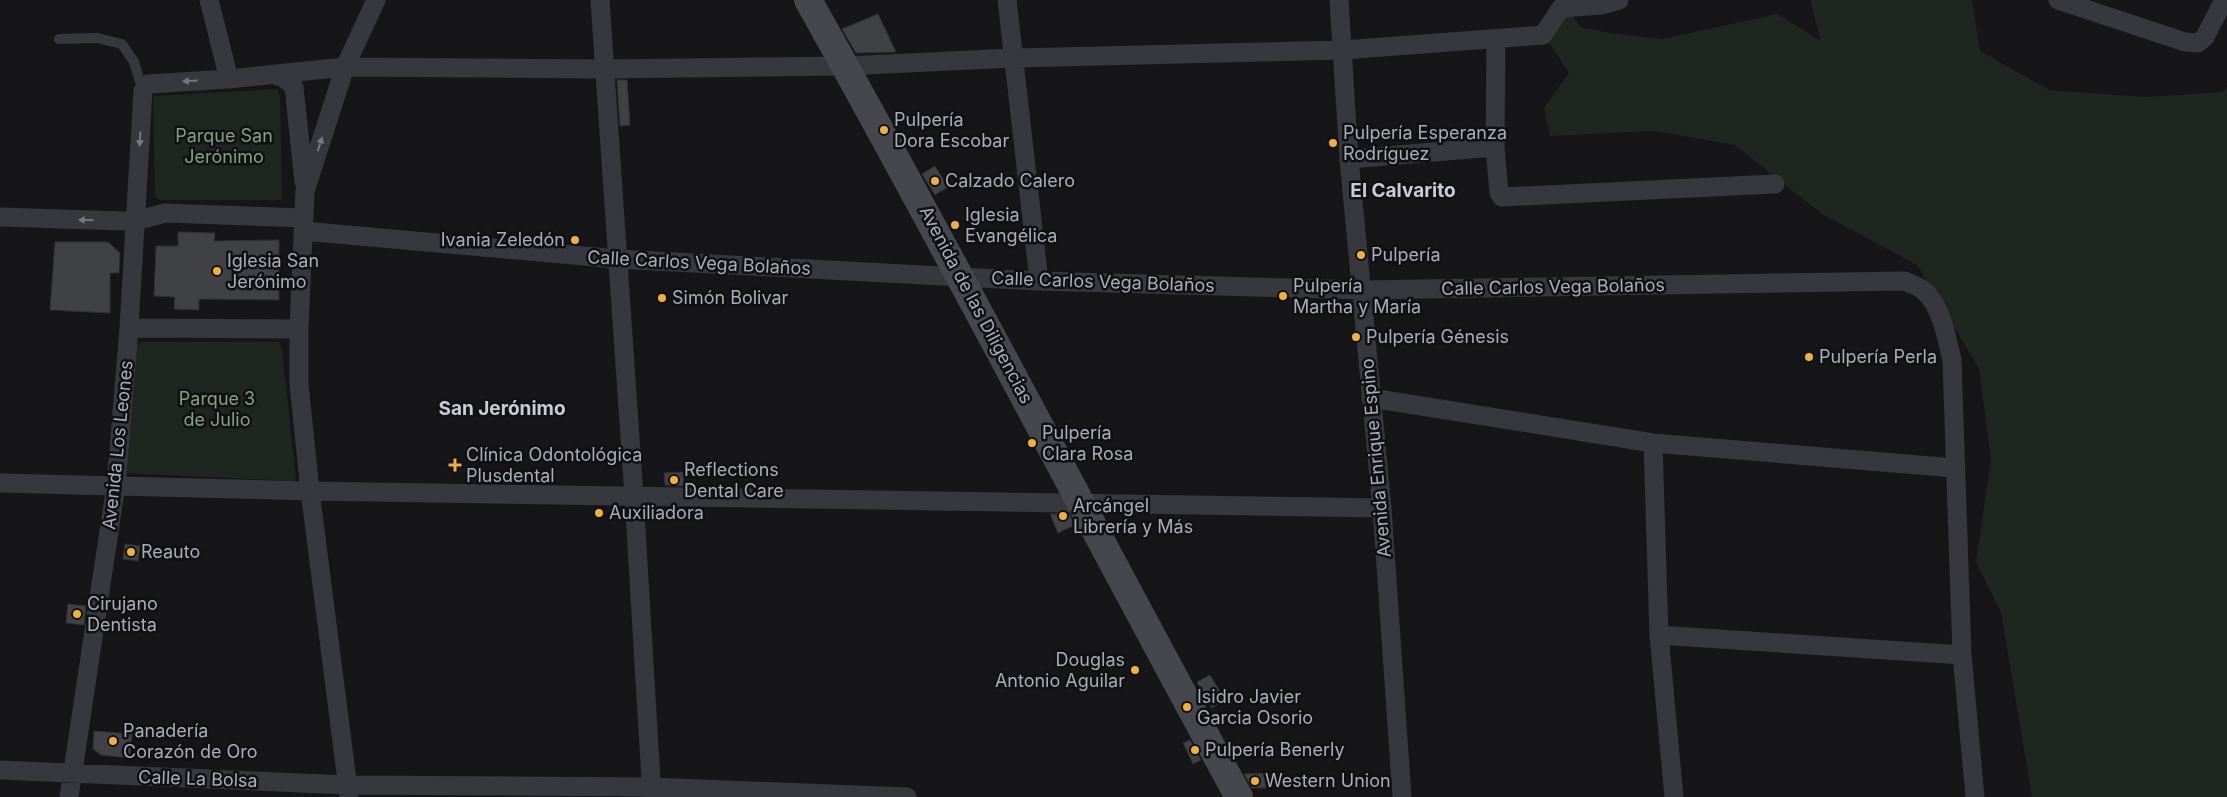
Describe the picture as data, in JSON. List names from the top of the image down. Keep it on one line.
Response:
{"streets":{"street":["Calle Carlos Vega Bolaños","Avenida de las Diligencias","Avenida Los Leones","Avenida Enrique Espino","Calle La Bolsa"]},"crossings":[["Calle Carlos Vega Bolaños","Avenida de las Diligencias"],["Calle Carlos Vega Bolaños","Avenida Los Leones"],["Calle Carlos Vega Bolaños","Avenida Enrique Espino"],["Avenida Los Leones","Calle La Bolsa"]],"districts":["El Calvarito","San Jerónimo"],"parks":["Parque San Jerónimo","Parque 3 de Julio"],"places":{"other":["Pulpería Dora Escobar","Pulpería Esperanza Rodríguez","Calzado Calero","Iglesia Evangélica","Ivania Zeledón","Pulpería","Iglesia San Jerónimo","Pulpería Martha y María","Simón Bolivar","Pulpería Génesis","Pulpería Perla","Pulpería Clara Rosa","Reflections Dental Care","Auxiliadora","Arcángel Librería y Más","Reauto","Cirujano Dentista","Douglas Antonio Aguilar","Isidro Javier Garcia Osorio","Panadería Corazón de Oro","Pulpería Benerly","Western Union"],"health":["Clínica Odontológica Plusdental"]}}
